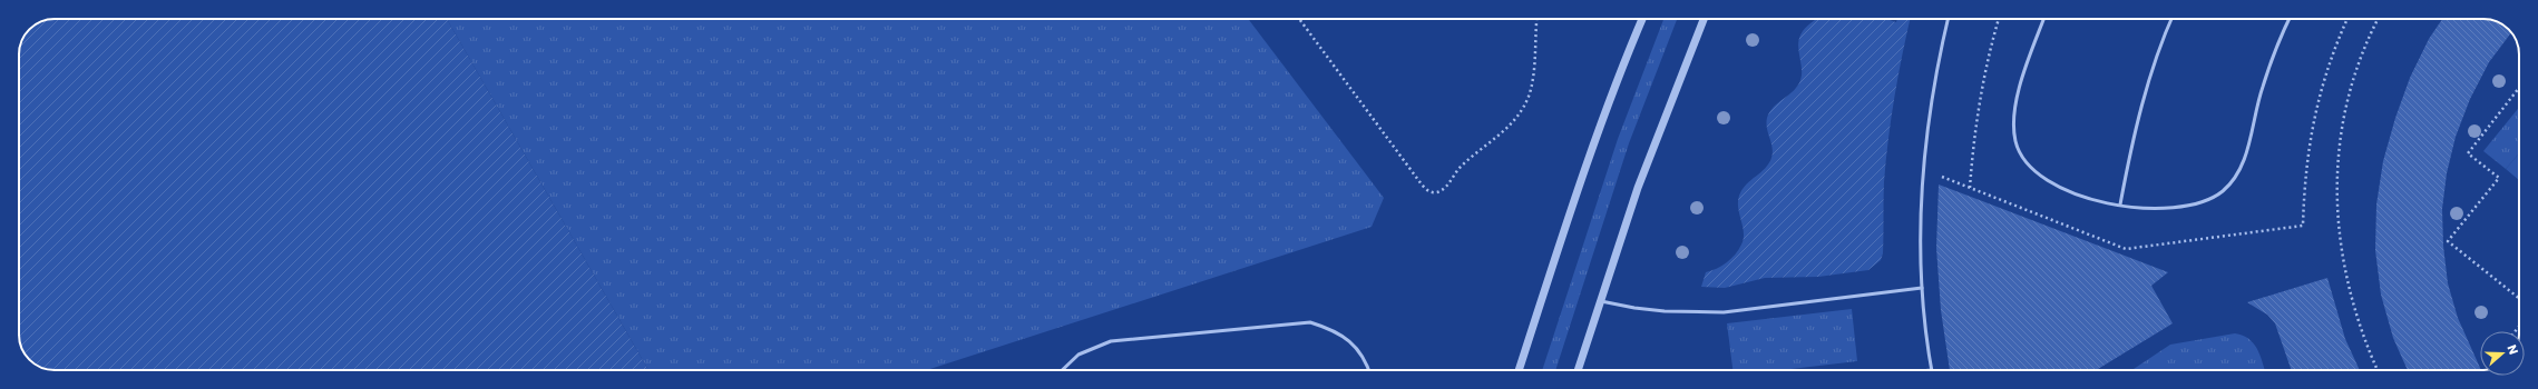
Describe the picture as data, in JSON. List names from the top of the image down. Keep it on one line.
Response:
{"north":"right"}
